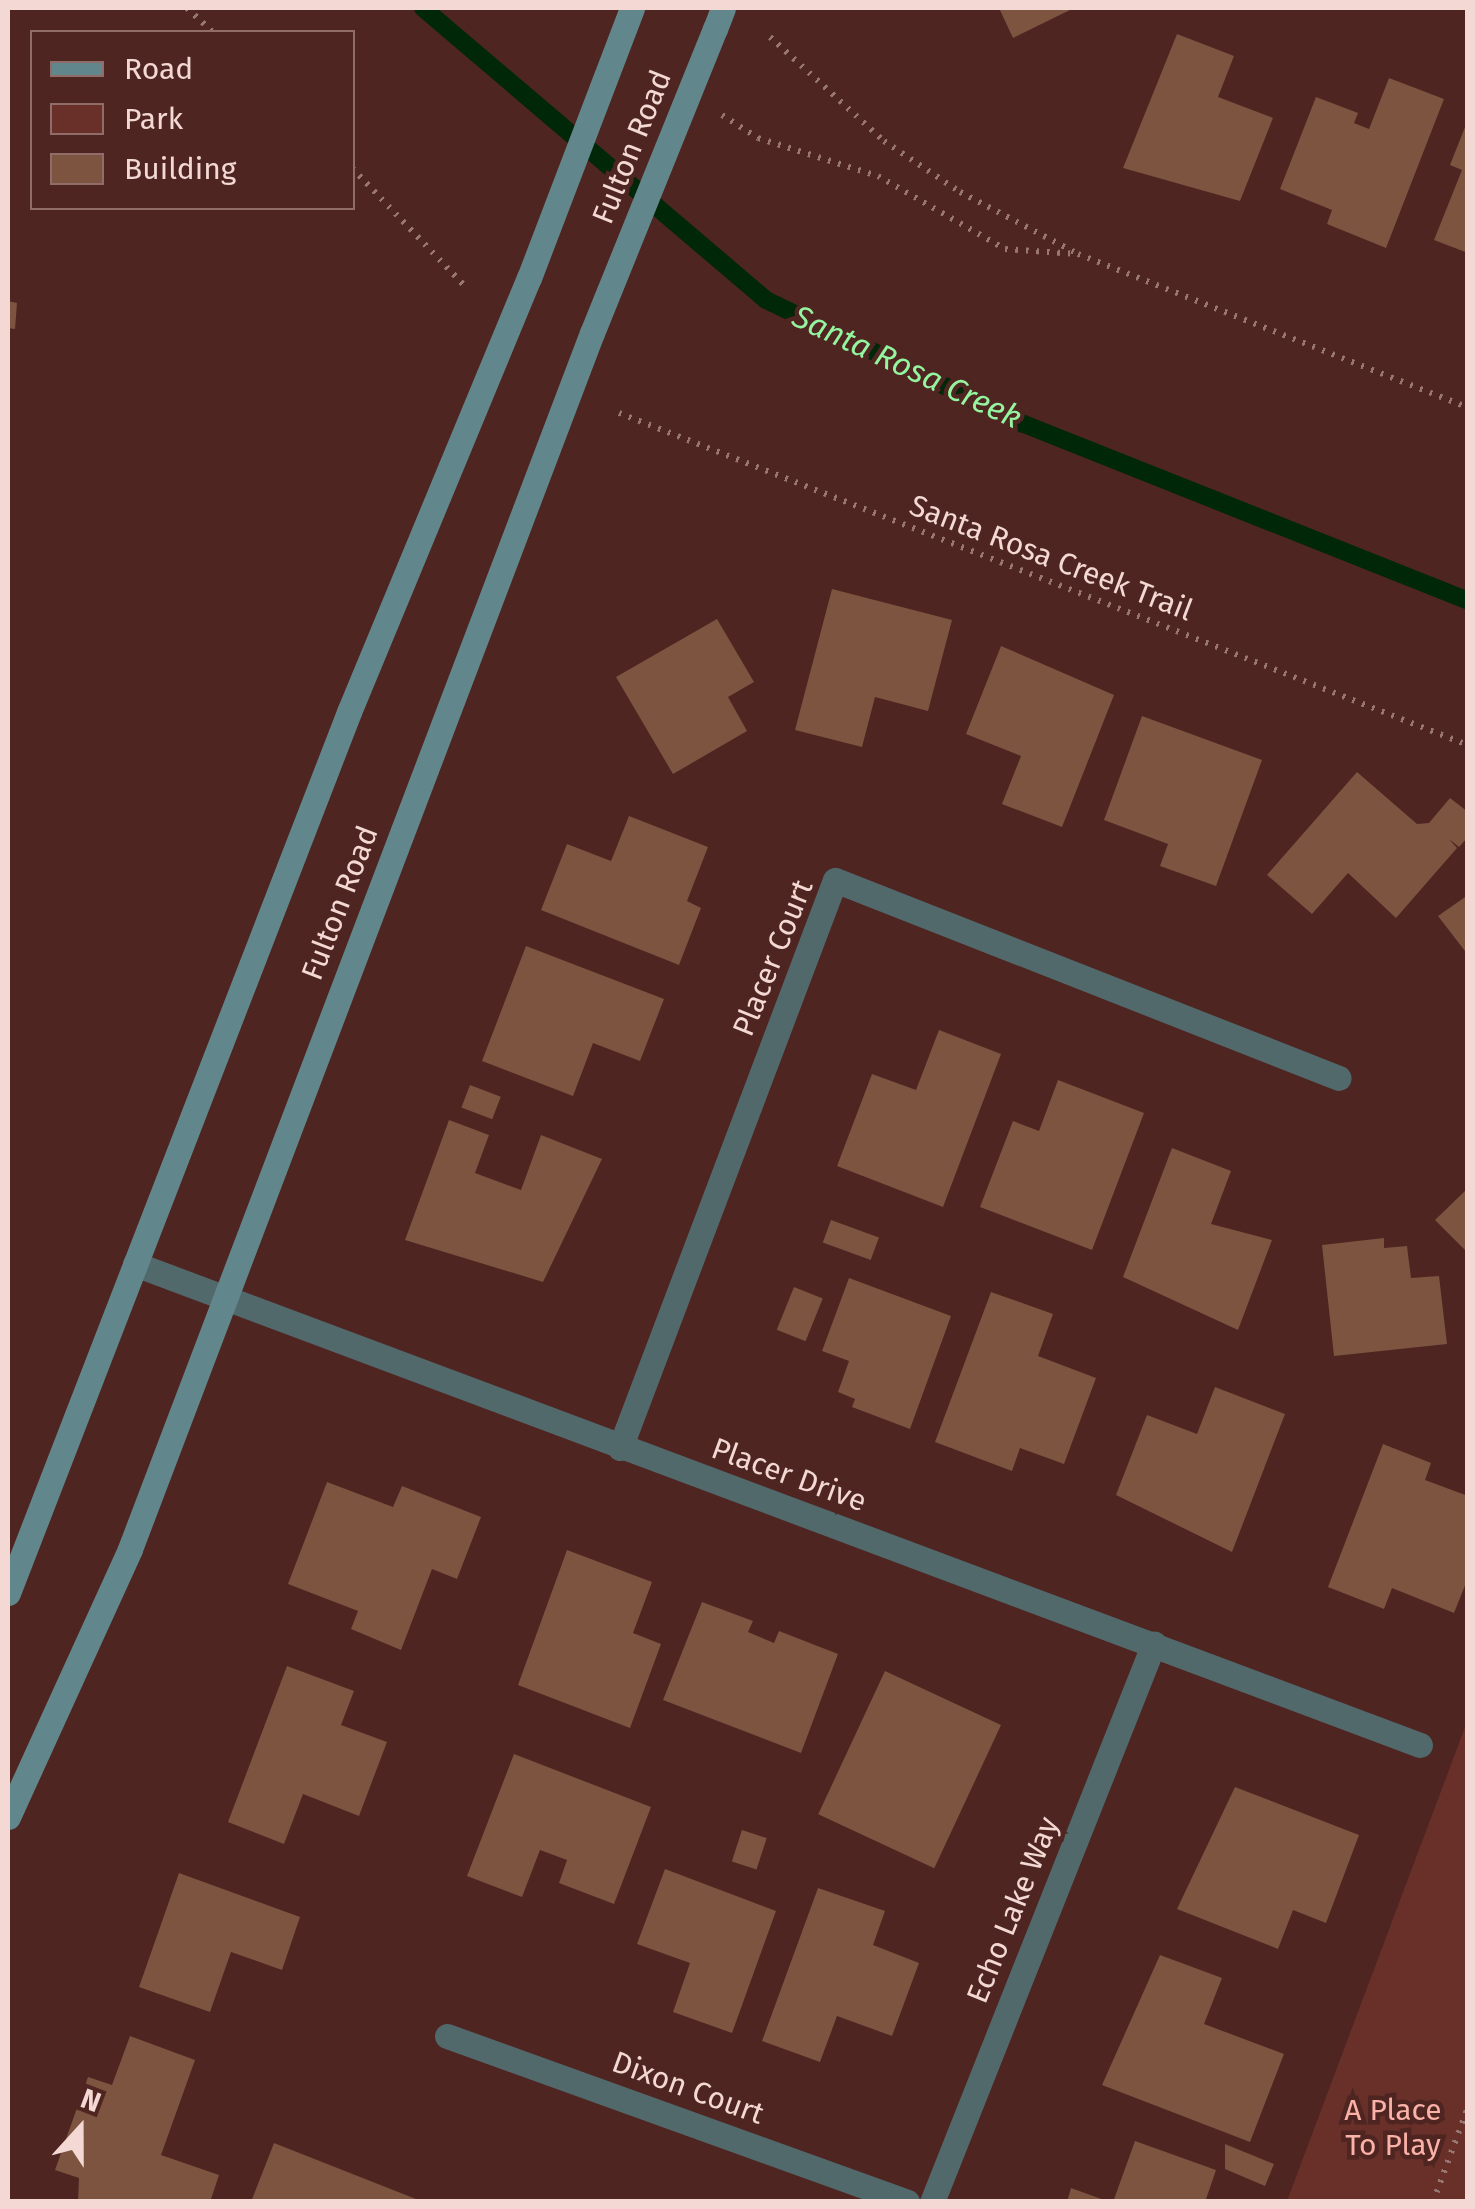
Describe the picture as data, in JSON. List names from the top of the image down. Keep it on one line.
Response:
{"streets":{"main road":["Fulton Road"],"street":["Placer Court","Placer Drive","Echo Lake Way","Dixon Court"],"path":["Santa Rosa Creek Trail"]},"crossings":[["Fulton Road","Placer Drive"],["Placer Court","Placer Drive"],["Placer Drive","Echo Lake Way"]],"water":["Santa Rosa Creek"],"parks":["A Place To Play"],"legend":["Road","Park","Building"],"north":"top"}
